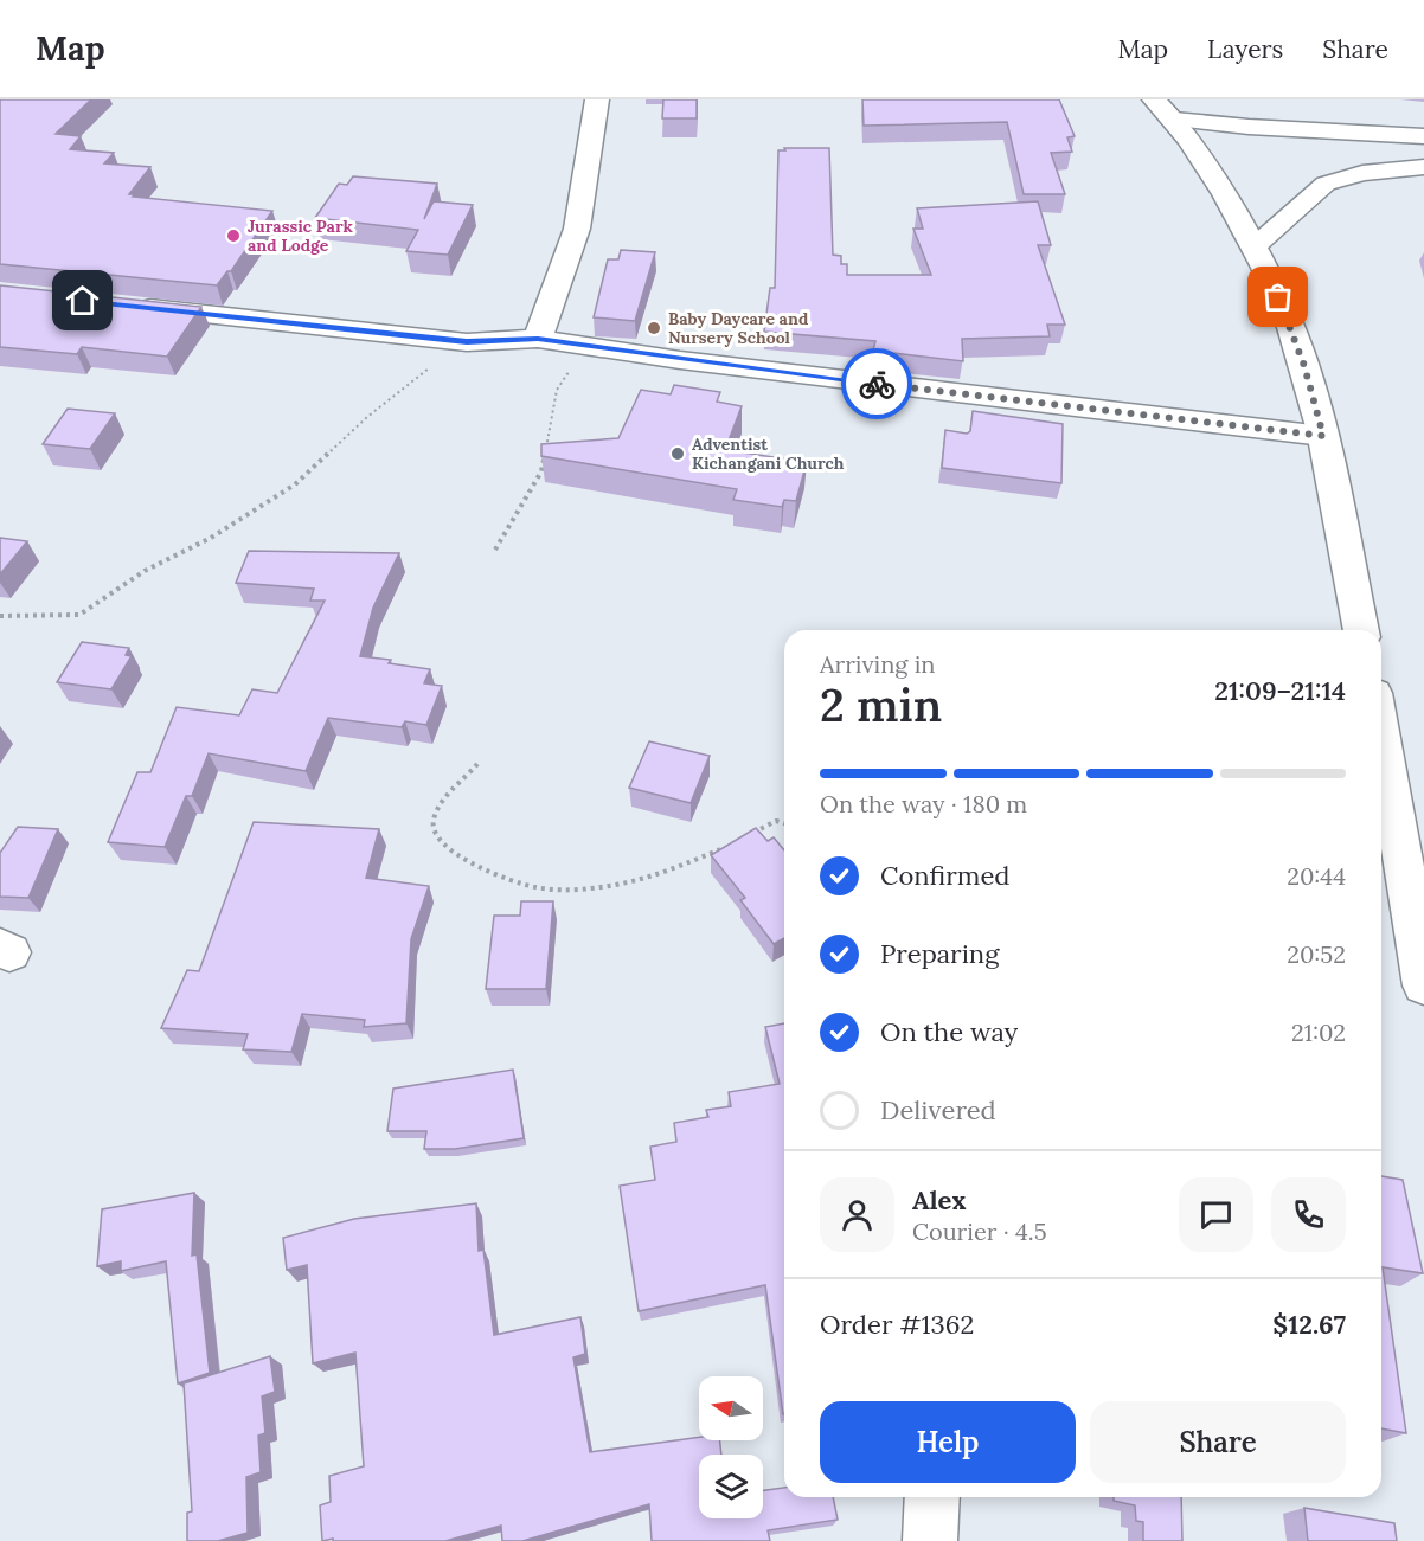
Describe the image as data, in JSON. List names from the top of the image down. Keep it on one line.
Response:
{"places":["Jurassic Park and Lodge","Baby Daycare and Nursery School","Adventist Kichangani Church"],"north":"left","page":{"header":"Map","nav":["Map","Layers","Share"],"heading":["2 min","Arriving in","21:09–21:14"],"panel":["Alex","Courier · 4.5","Order #1362","$12.67"],"bar":"On the way · 180 m","list":[["Confirmed","20:44"],["Preparing","20:52"],["On the way","21:02"],"Delivered"],"buttons":["Help","Share"]}}
